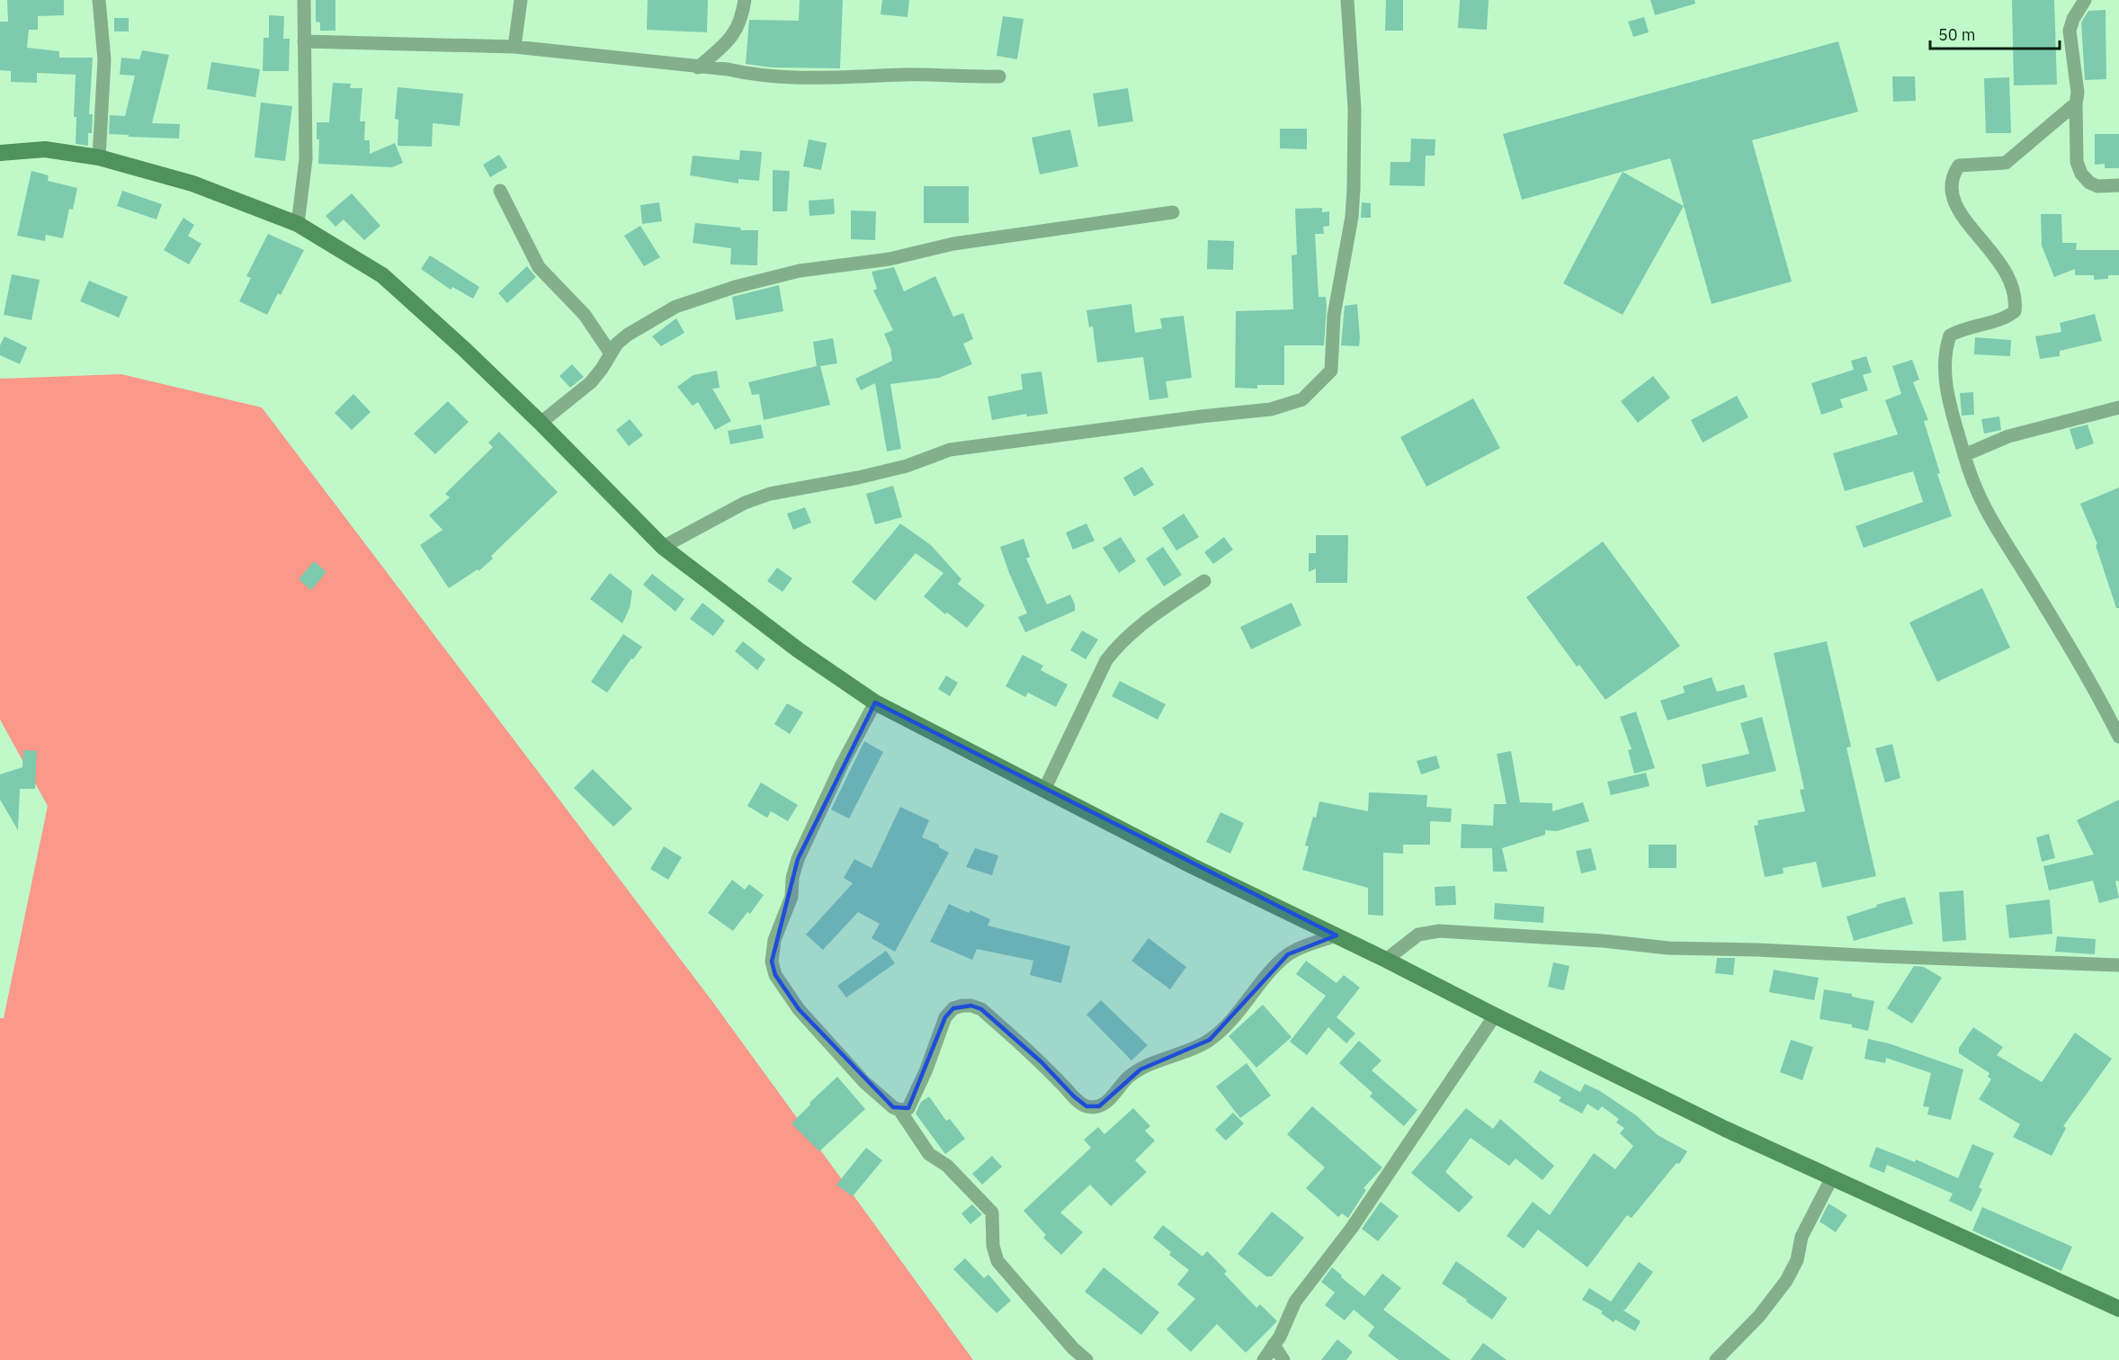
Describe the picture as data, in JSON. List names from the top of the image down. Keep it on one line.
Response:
{"scale_bar":"50 m"}
